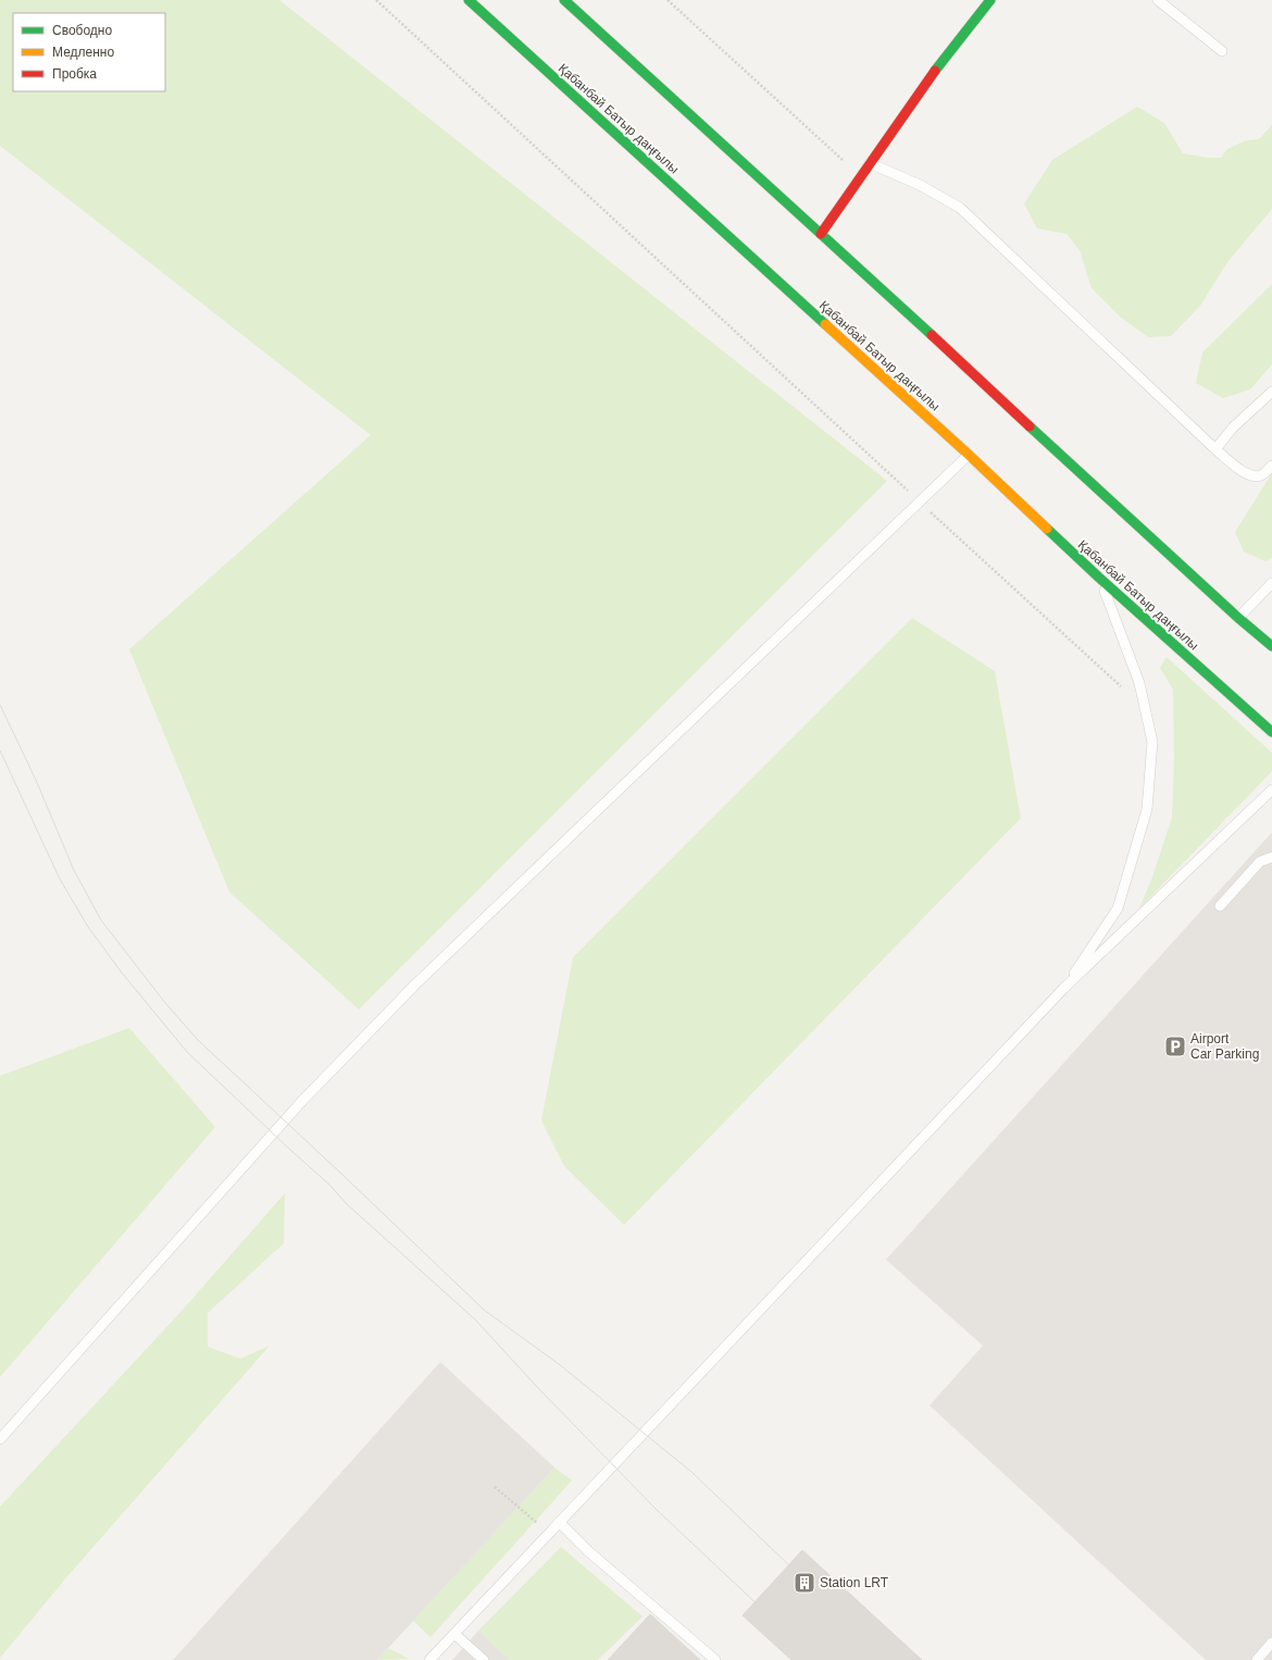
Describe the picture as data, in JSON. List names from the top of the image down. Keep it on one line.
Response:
{"streets":{"main road":["Қабанбай Батыр даңғылы"]},"places":{"parking":["Airport Car Parking"],"building":["Station LRT"]},"legend":["Свободно","Медленно","Пробка"]}
